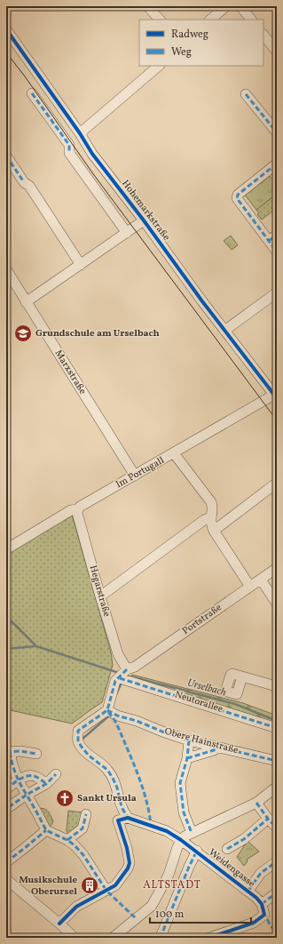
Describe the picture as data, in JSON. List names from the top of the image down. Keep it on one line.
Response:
{"streets":{"street":["Hohemarkstraße","Marxstraße","Im Portugall","Hegarstraße","Portstraße","Neutorallee","Obere Hainstraße","Weidengasse"]},"crossings":[["Hohemarkstraße","Im Portugall"],["Marxstraße","Im Portugall"],["Im Portugall","Hegarstraße"],["Hegarstraße","Portstraße"]],"districts":["ALTSTADT"],"water":["Urselbach"],"places":{"school or university":["Grundschule am Urselbach"],"church":["Sankt Ursula"],"building":["Musikschule Oberursel"]},"legend":["Radweg","Weg"],"scale_bar":"100 m"}
